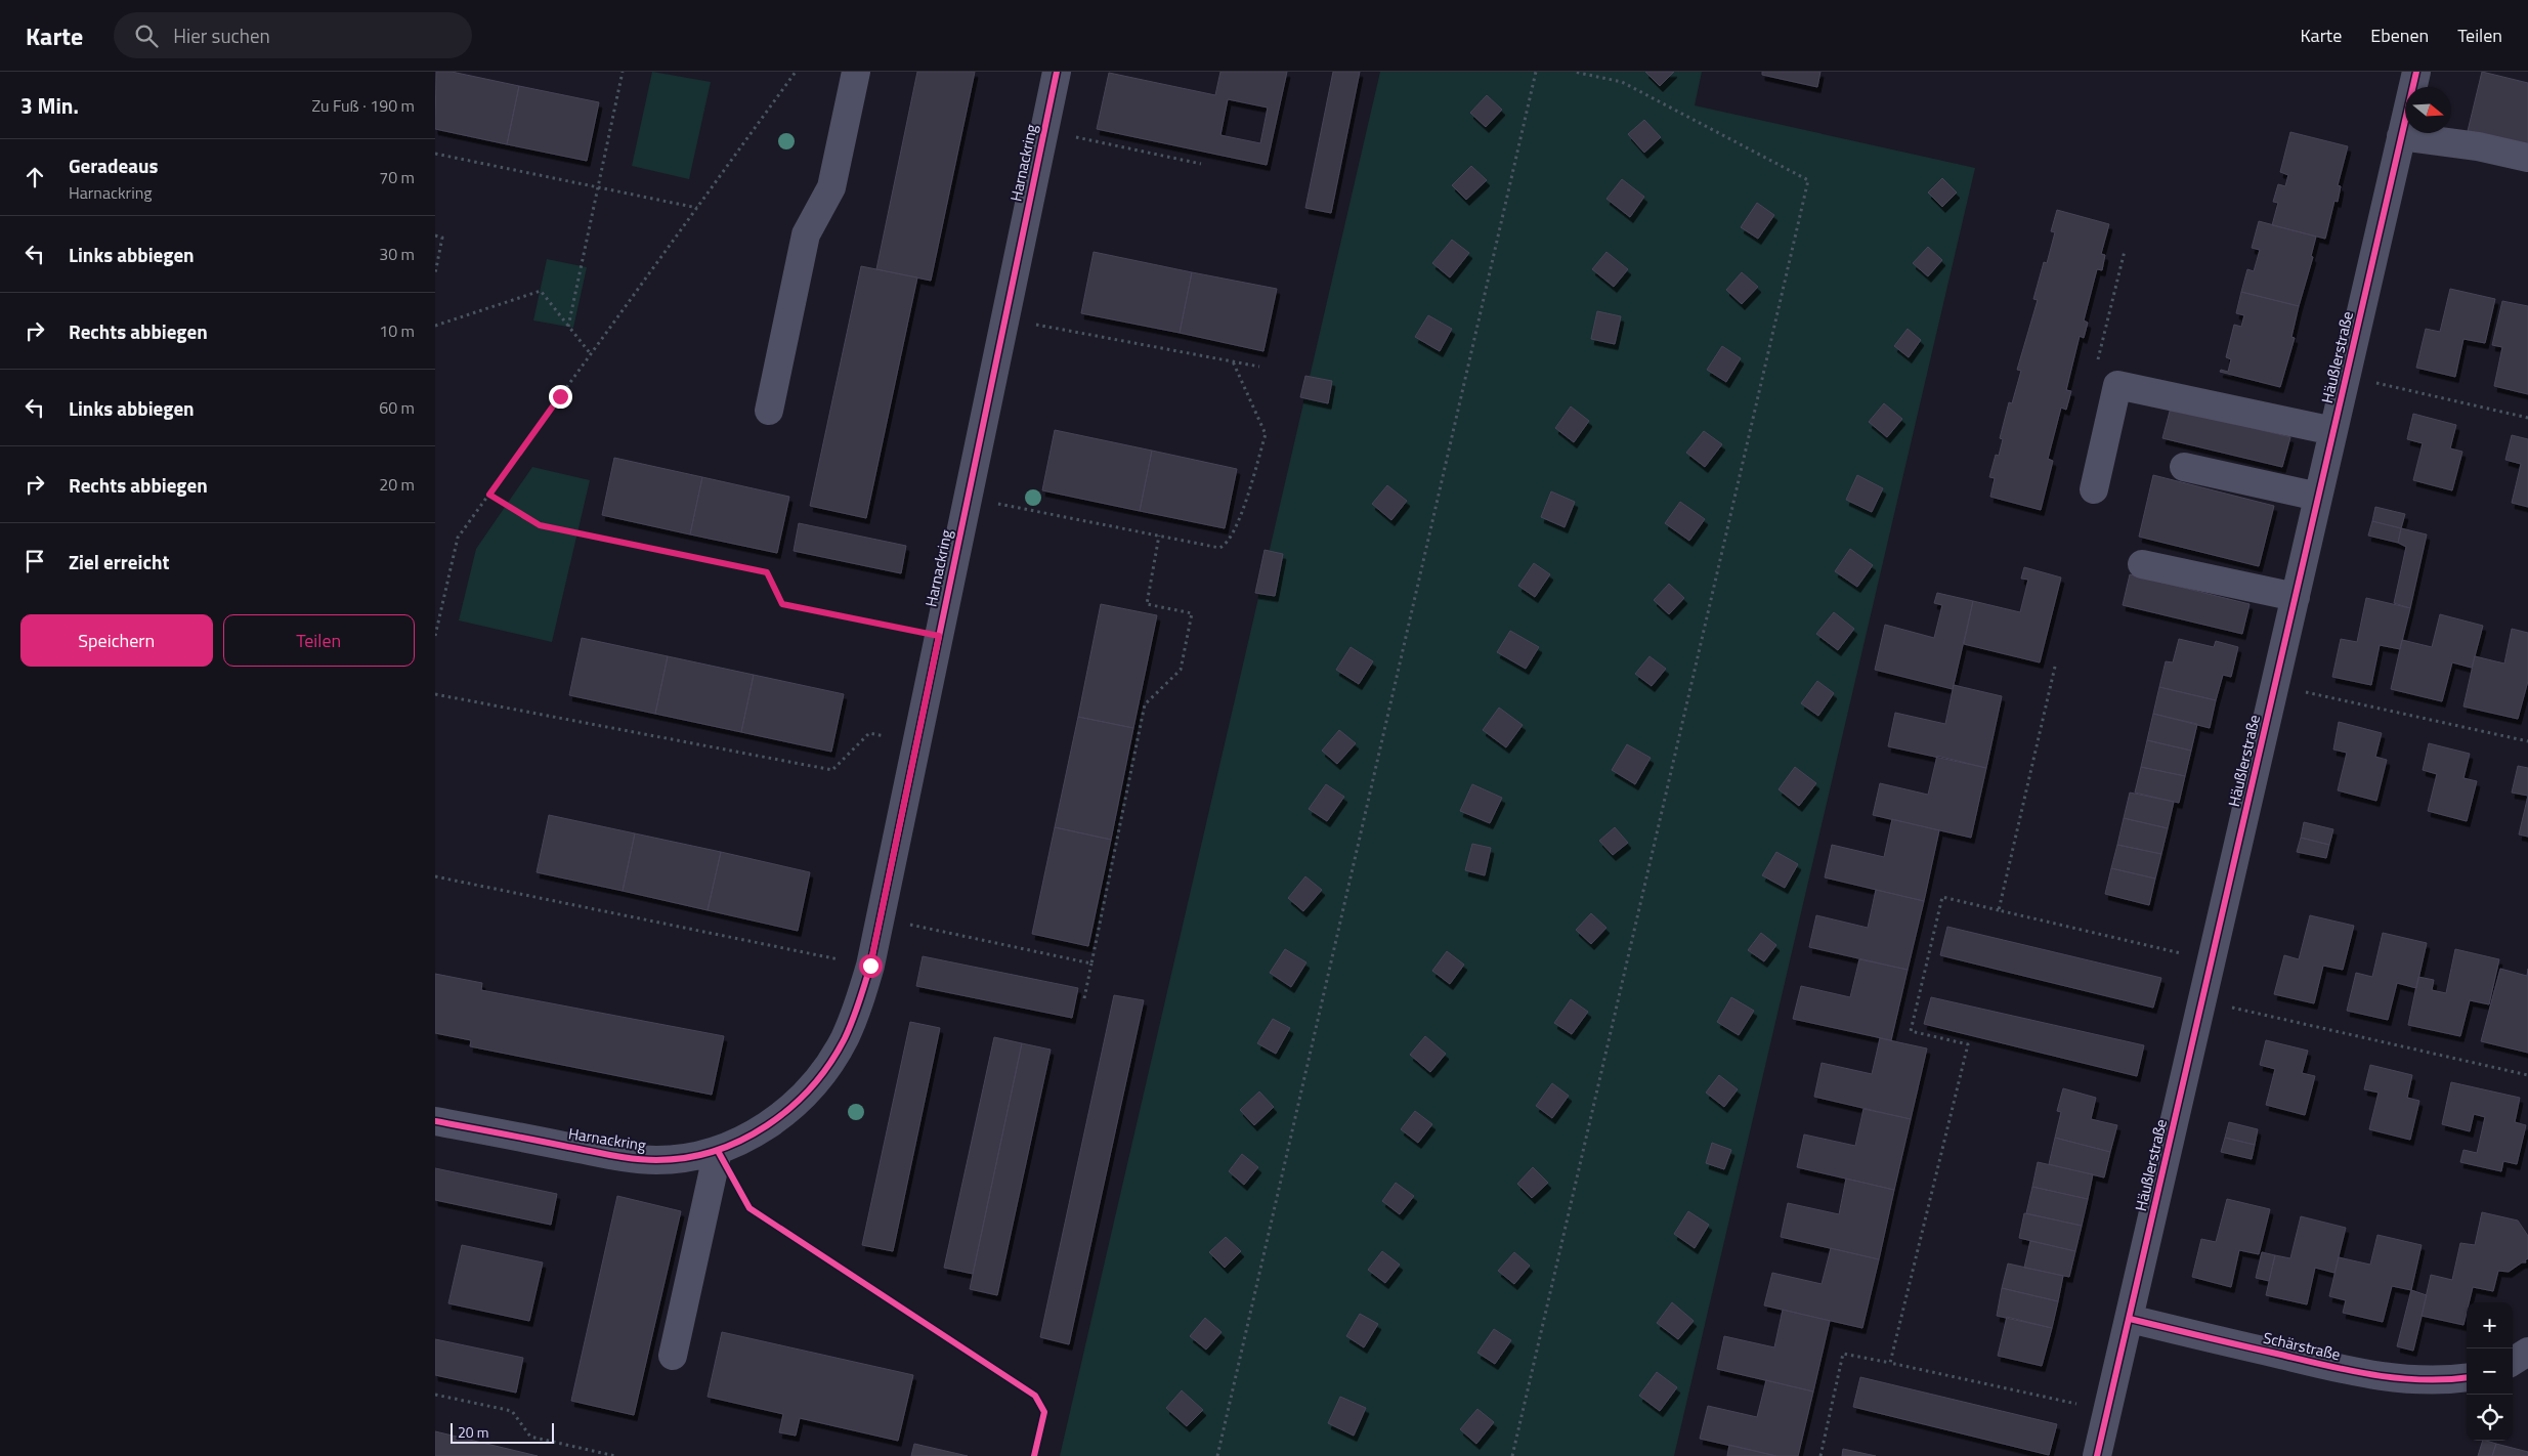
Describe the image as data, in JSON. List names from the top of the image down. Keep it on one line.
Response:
{"streets":{"street":["Harnackring","Häußlerstraße","Schärstraße"]},"crossings":[["Häußlerstraße","Schärstraße"]],"scale_bar":"20 m","north":"right","page":{"header":"Karte","search":"Hier suchen","nav":["Karte","Ebenen","Teilen"],"heading":["3 Min.","Zu Fuß · 190 m"],"list":[["Geradeaus","Harnackring","70 m"],["Links abbiegen","30 m"],["Rechts abbiegen","10 m"],["Links abbiegen","60 m"],["Rechts abbiegen","20 m"],"Ziel erreicht"],"buttons":["Speichern","Teilen"],"map_buttons":["+","−"],"scale":"20 m"}}
